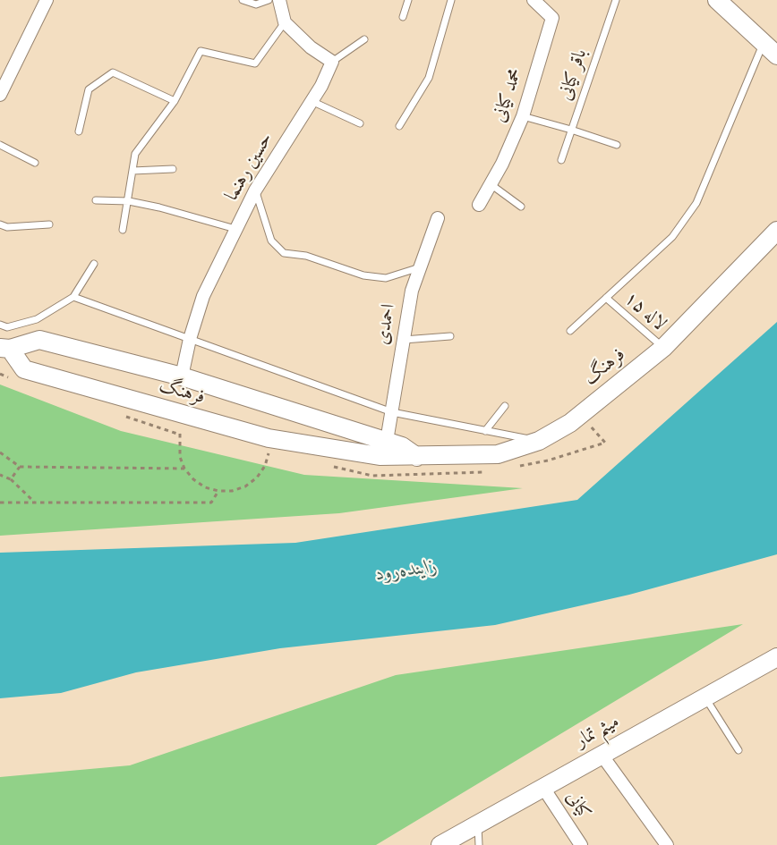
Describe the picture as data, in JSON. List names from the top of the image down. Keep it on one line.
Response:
{"streets":{"street":["محمد کیانی","حسین رهنما","احمدی","فرهنگ","میثم تمار","کیانی"],"lane":["باقر کیانی","لاله ۱۵"]},"crossings":[["حسین رهنما","فرهنگ"],["لاله ۱۵","فرهنگ"],["احمدی","فرهنگ"],["میثم تمار","کیانی"]],"water":["زاینده‌رود"]}
